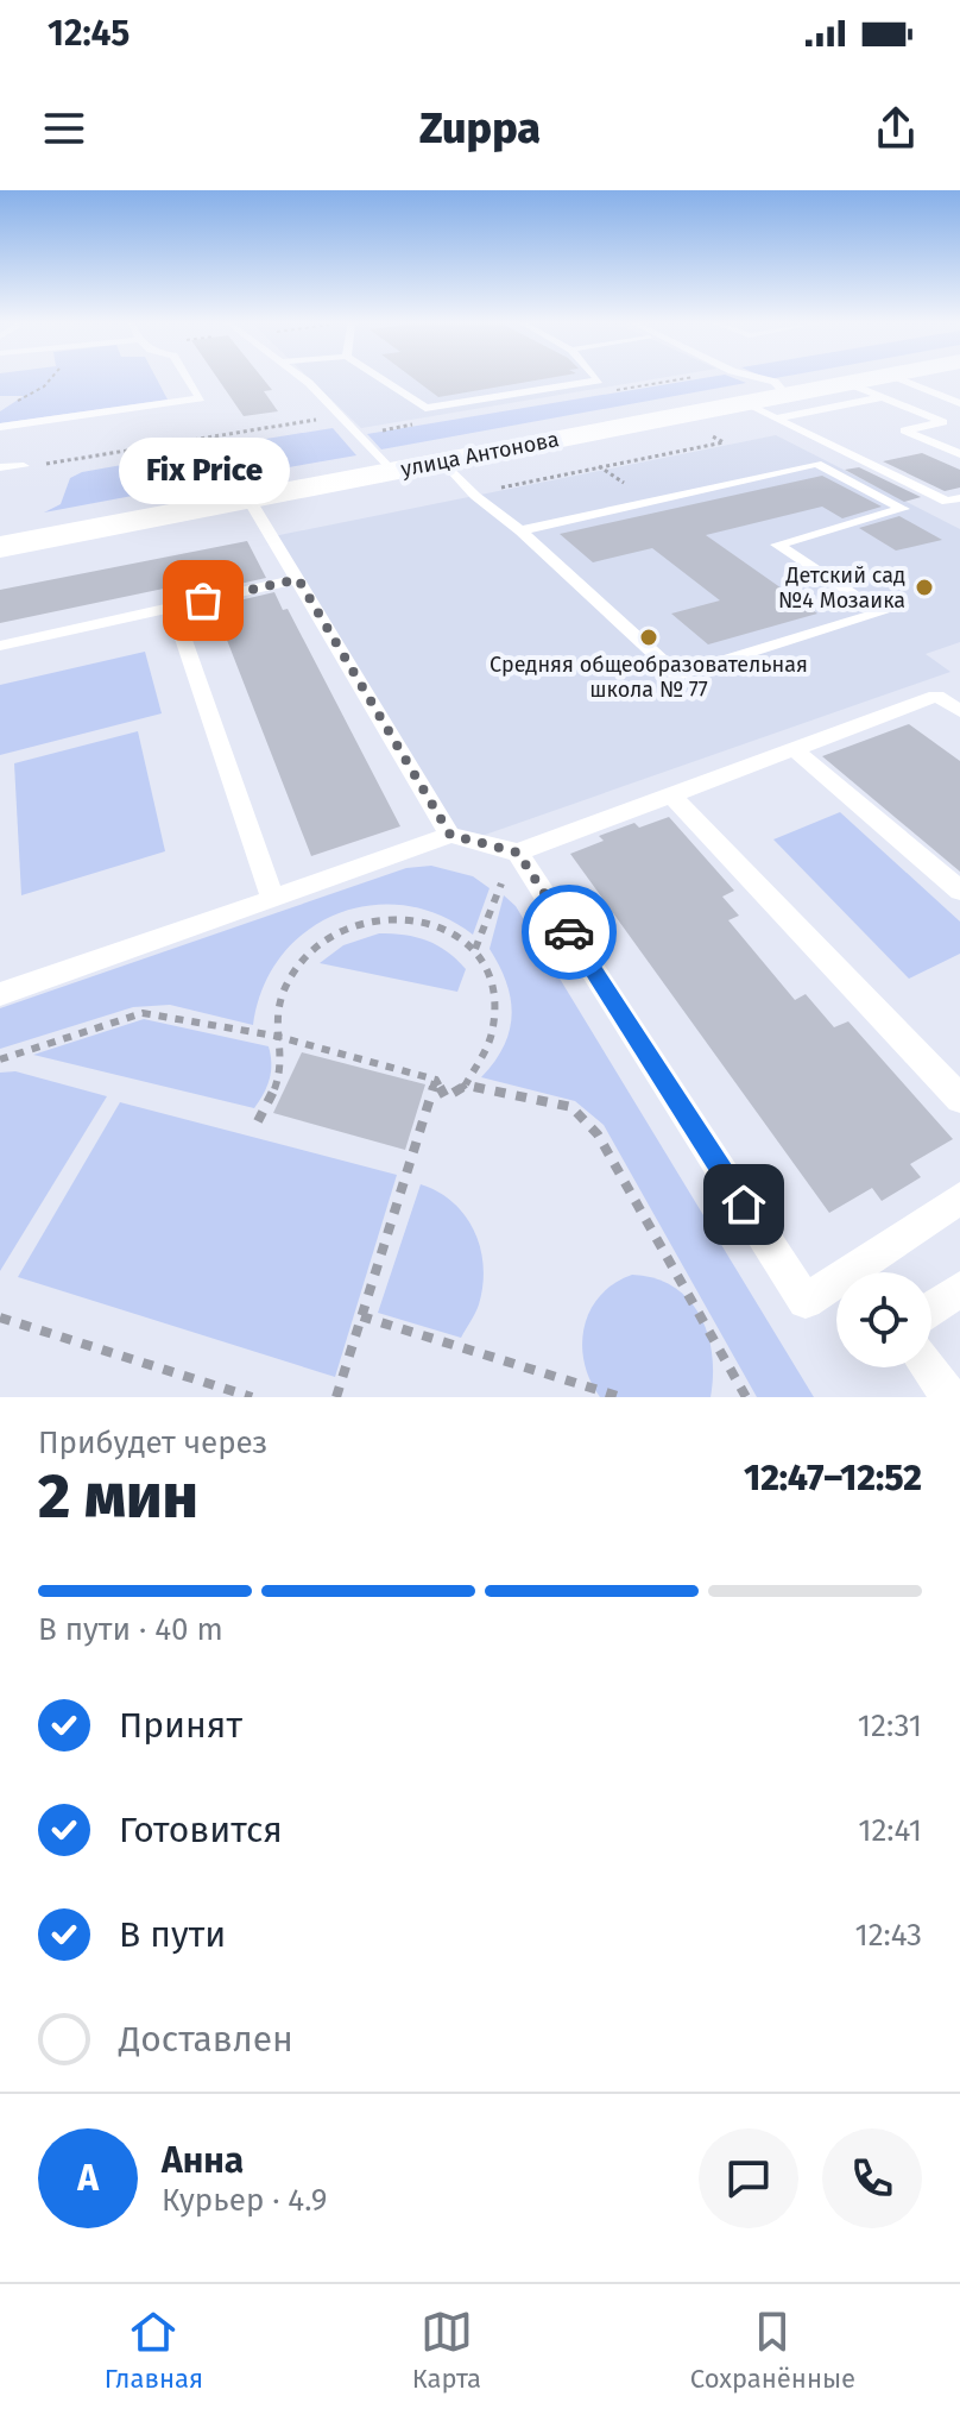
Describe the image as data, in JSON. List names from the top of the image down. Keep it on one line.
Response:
{"streets":{"main road":["улица Антонова"]},"places":["Детский сад №4 Мозаика","Fix Price","Средняя общеобразовательная школа № 77"],"page":{"status":"12:45","header":"Zuppa","bubble":"Fix Price","heading":["2 мин","Прибудет через","12:47–12:52"],"panel":["Анна","Курьер · 4.9"],"bar":"В пути · 40 m","list":[["Принят","12:31"],["Готовится","12:41"],["В пути","12:43"],"Доставлен"],"round":"А","tabs":["Главная","Карта","Сохранённые"]}}
